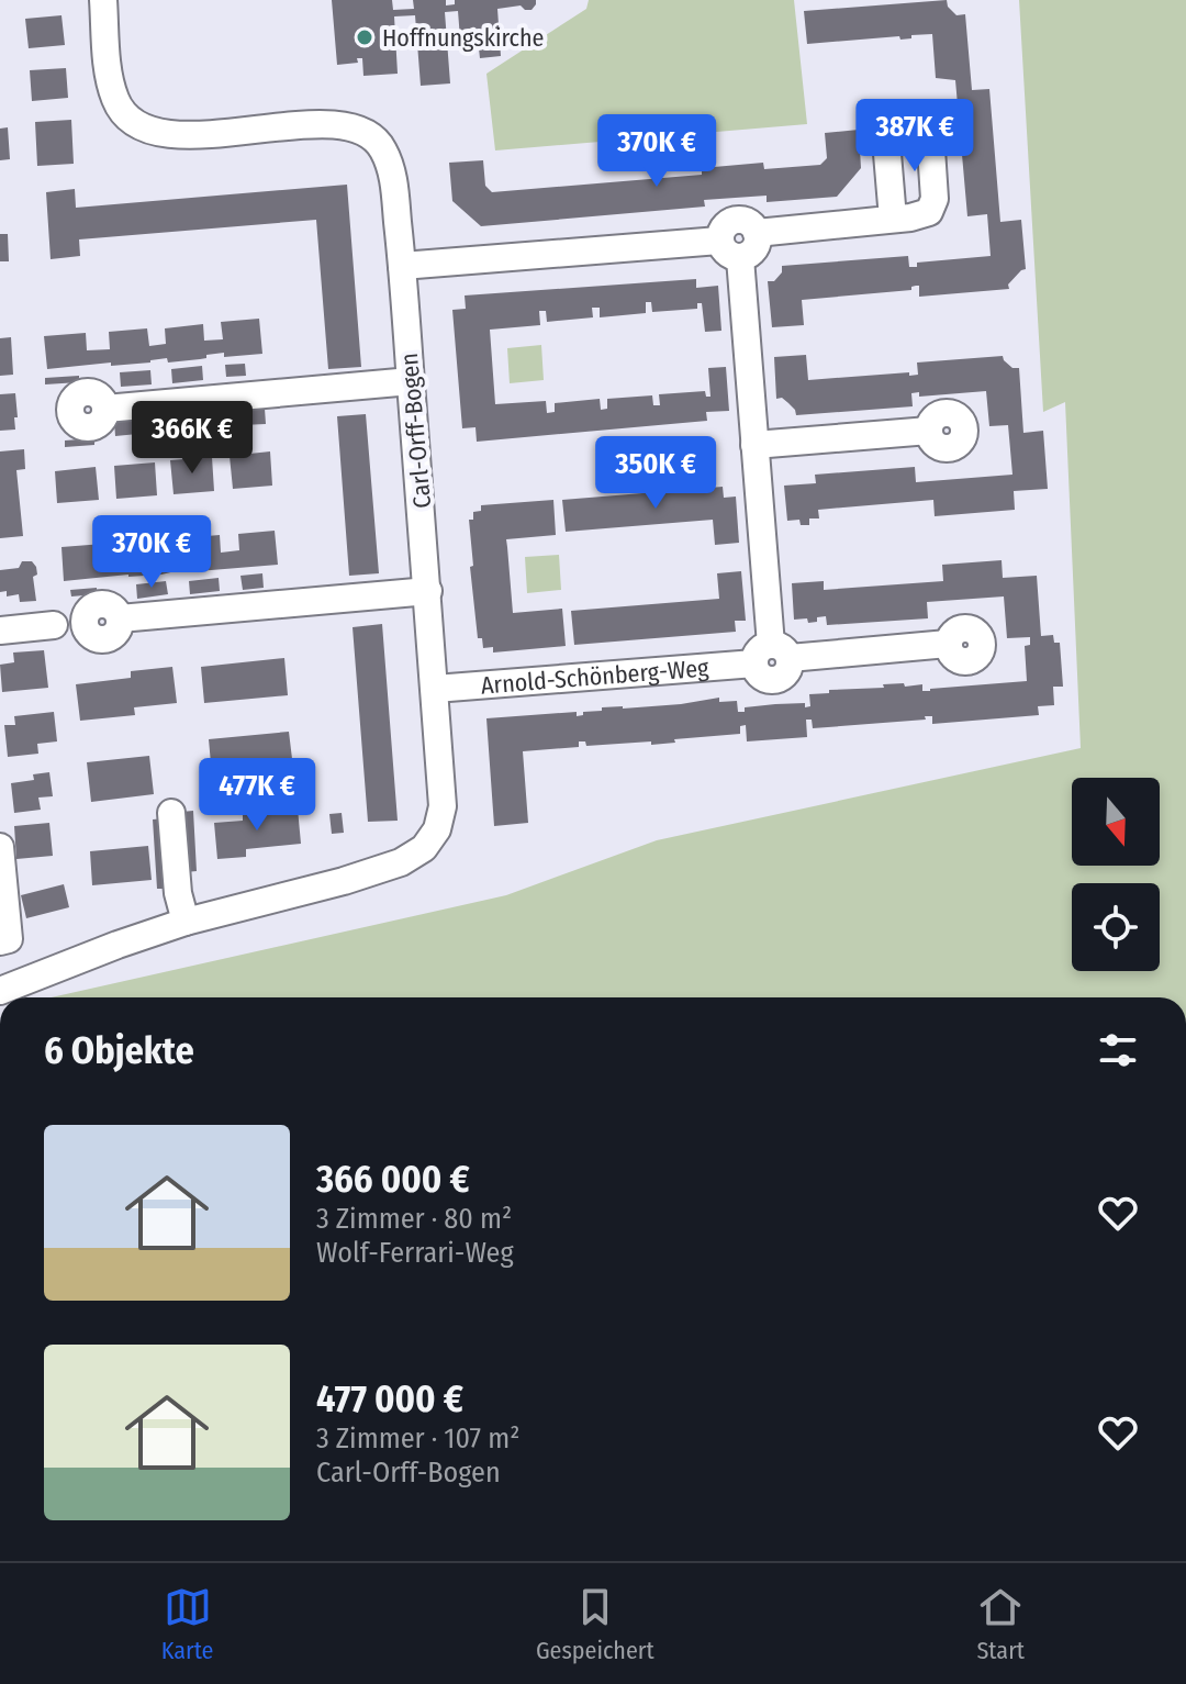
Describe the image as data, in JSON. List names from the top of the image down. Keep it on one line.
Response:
{"streets":{"street":["Carl-Orff-Bogen","Arnold-Schönberg-Weg"]},"crossings":[["Carl-Orff-Bogen","Arnold-Schönberg-Weg"]],"places":["Hoffnungskirche"],"north":"bottom","page":{"price":["387K €","370K €","366K €","350K €","370K €","477K €"],"heading":"6 Objekte","list":[{"name":"366 000 €","note":"3 Zimmer · 80 m² · Wolf-Ferrari-Weg"},{"name":"477 000 €","note":"3 Zimmer · 107 m² · Carl-Orff-Bogen"}],"tabs":["Karte","Gespeichert","Start"]}}
